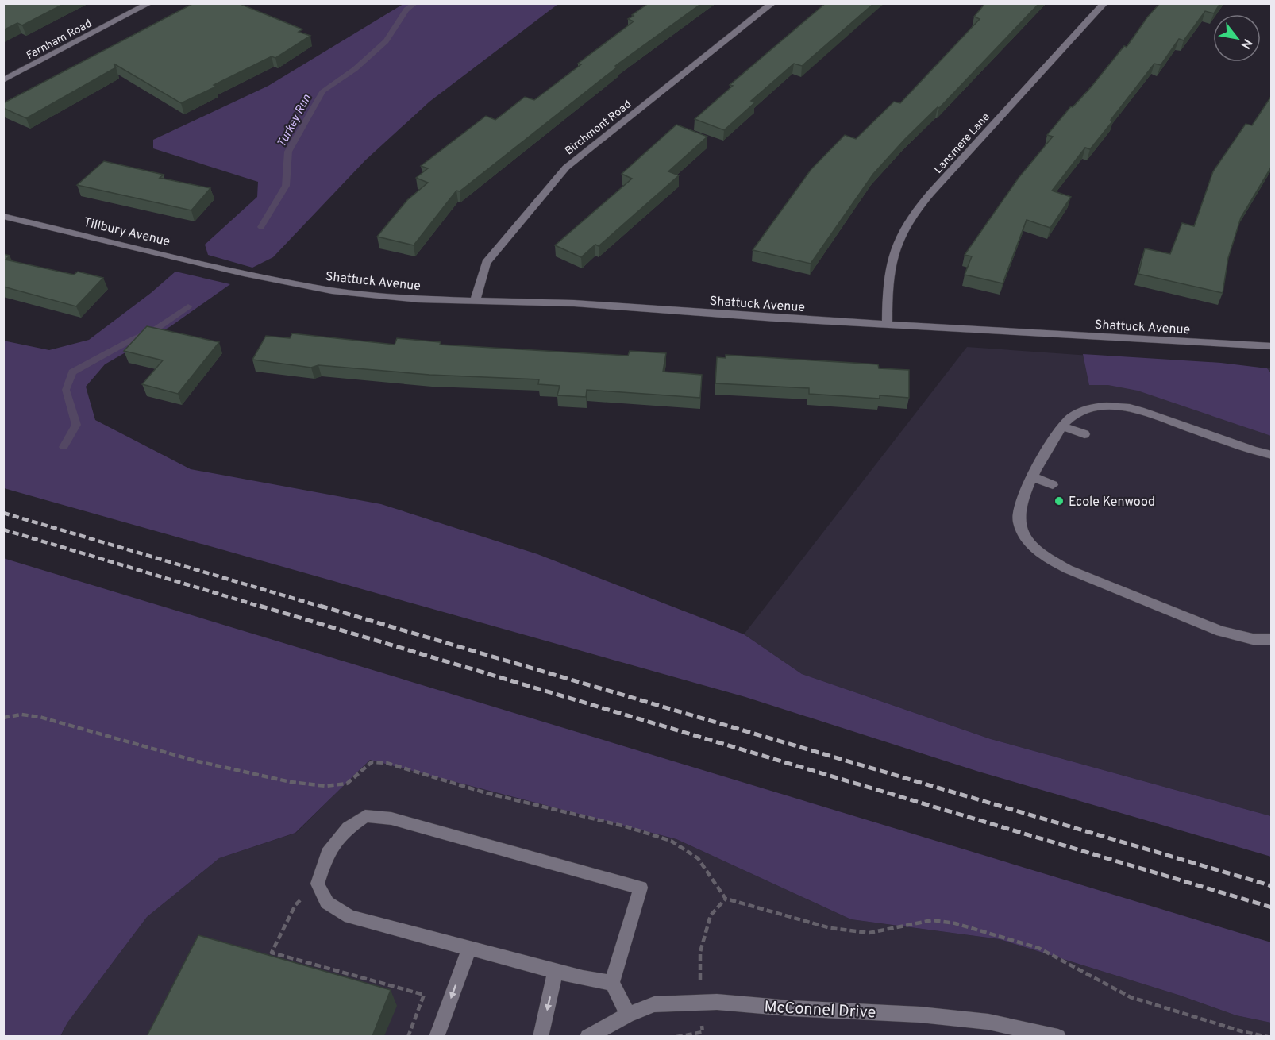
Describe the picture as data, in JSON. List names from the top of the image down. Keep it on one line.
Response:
{"streets":{"street":["Farnham Road","Birchmont Road","Lansmere Lane","Tillbury Avenue","Shattuck Avenue","McConnel Drive"]},"crossings":[["Birchmont Road","Shattuck Avenue"],["Lansmere Lane","Shattuck Avenue"],["Tillbury Avenue","Shattuck Avenue"]],"water":["Turkey Run"],"places":["Ecole Kenwood"],"north":"bottom right"}
